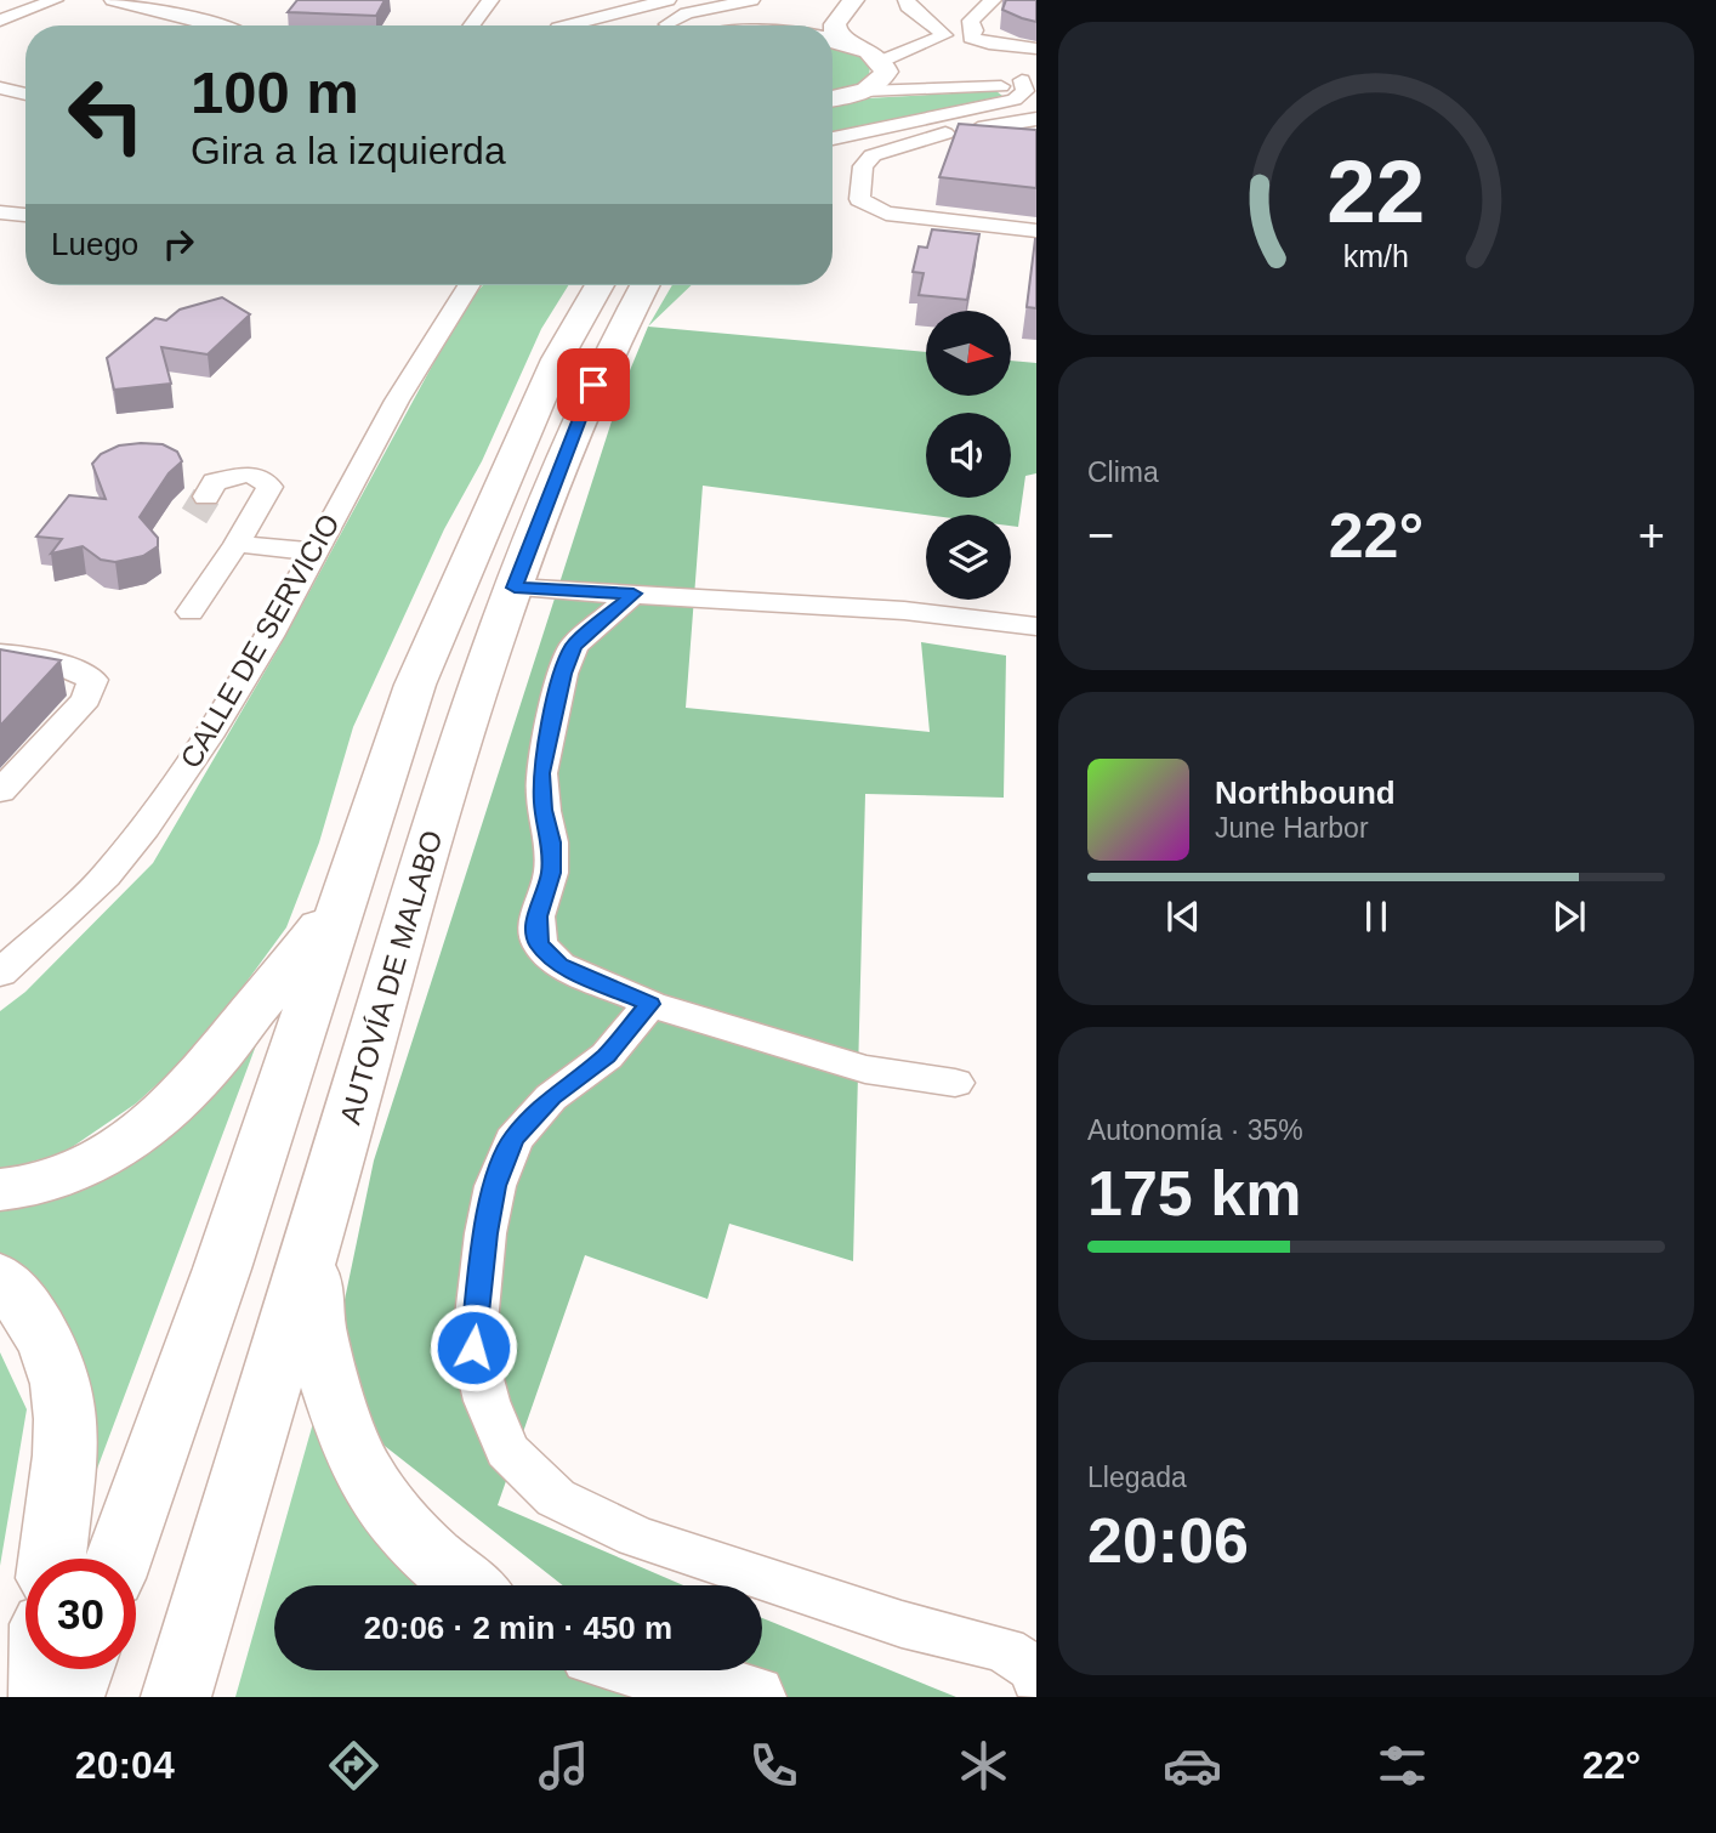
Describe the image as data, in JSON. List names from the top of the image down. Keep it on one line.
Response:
{"streets":{"highway":["AUTOVÍA DE MALABO"],"street":["CALLE DE SERVICIO"]},"north":"right","page":{"turn":["100 m","Gira a la izquierda"],"then":"Luego","tile":["Clima",["Autonomía · 35%","175 km"],["Llegada","20:06"]],"heat":["−","22°","+"],"song":["Northbound","June Harbor"],"limit":"30","trip":"20:06 · 2 min · 450 m","tabs":["20:04","22°"],"gauge":["22","km/h"]}}
